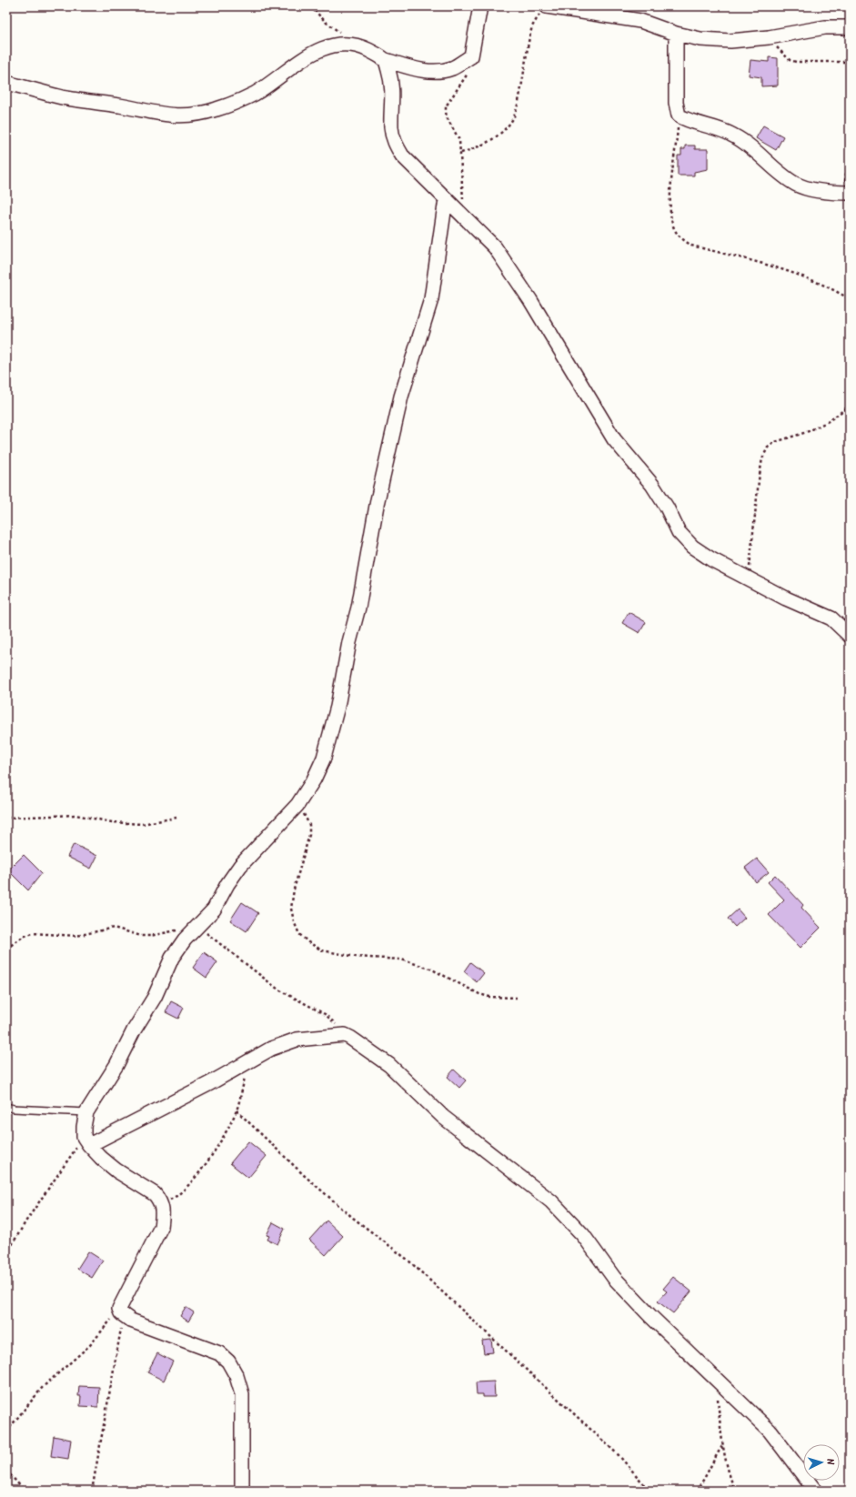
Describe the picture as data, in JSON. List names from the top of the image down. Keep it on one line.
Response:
{"north":"right"}
